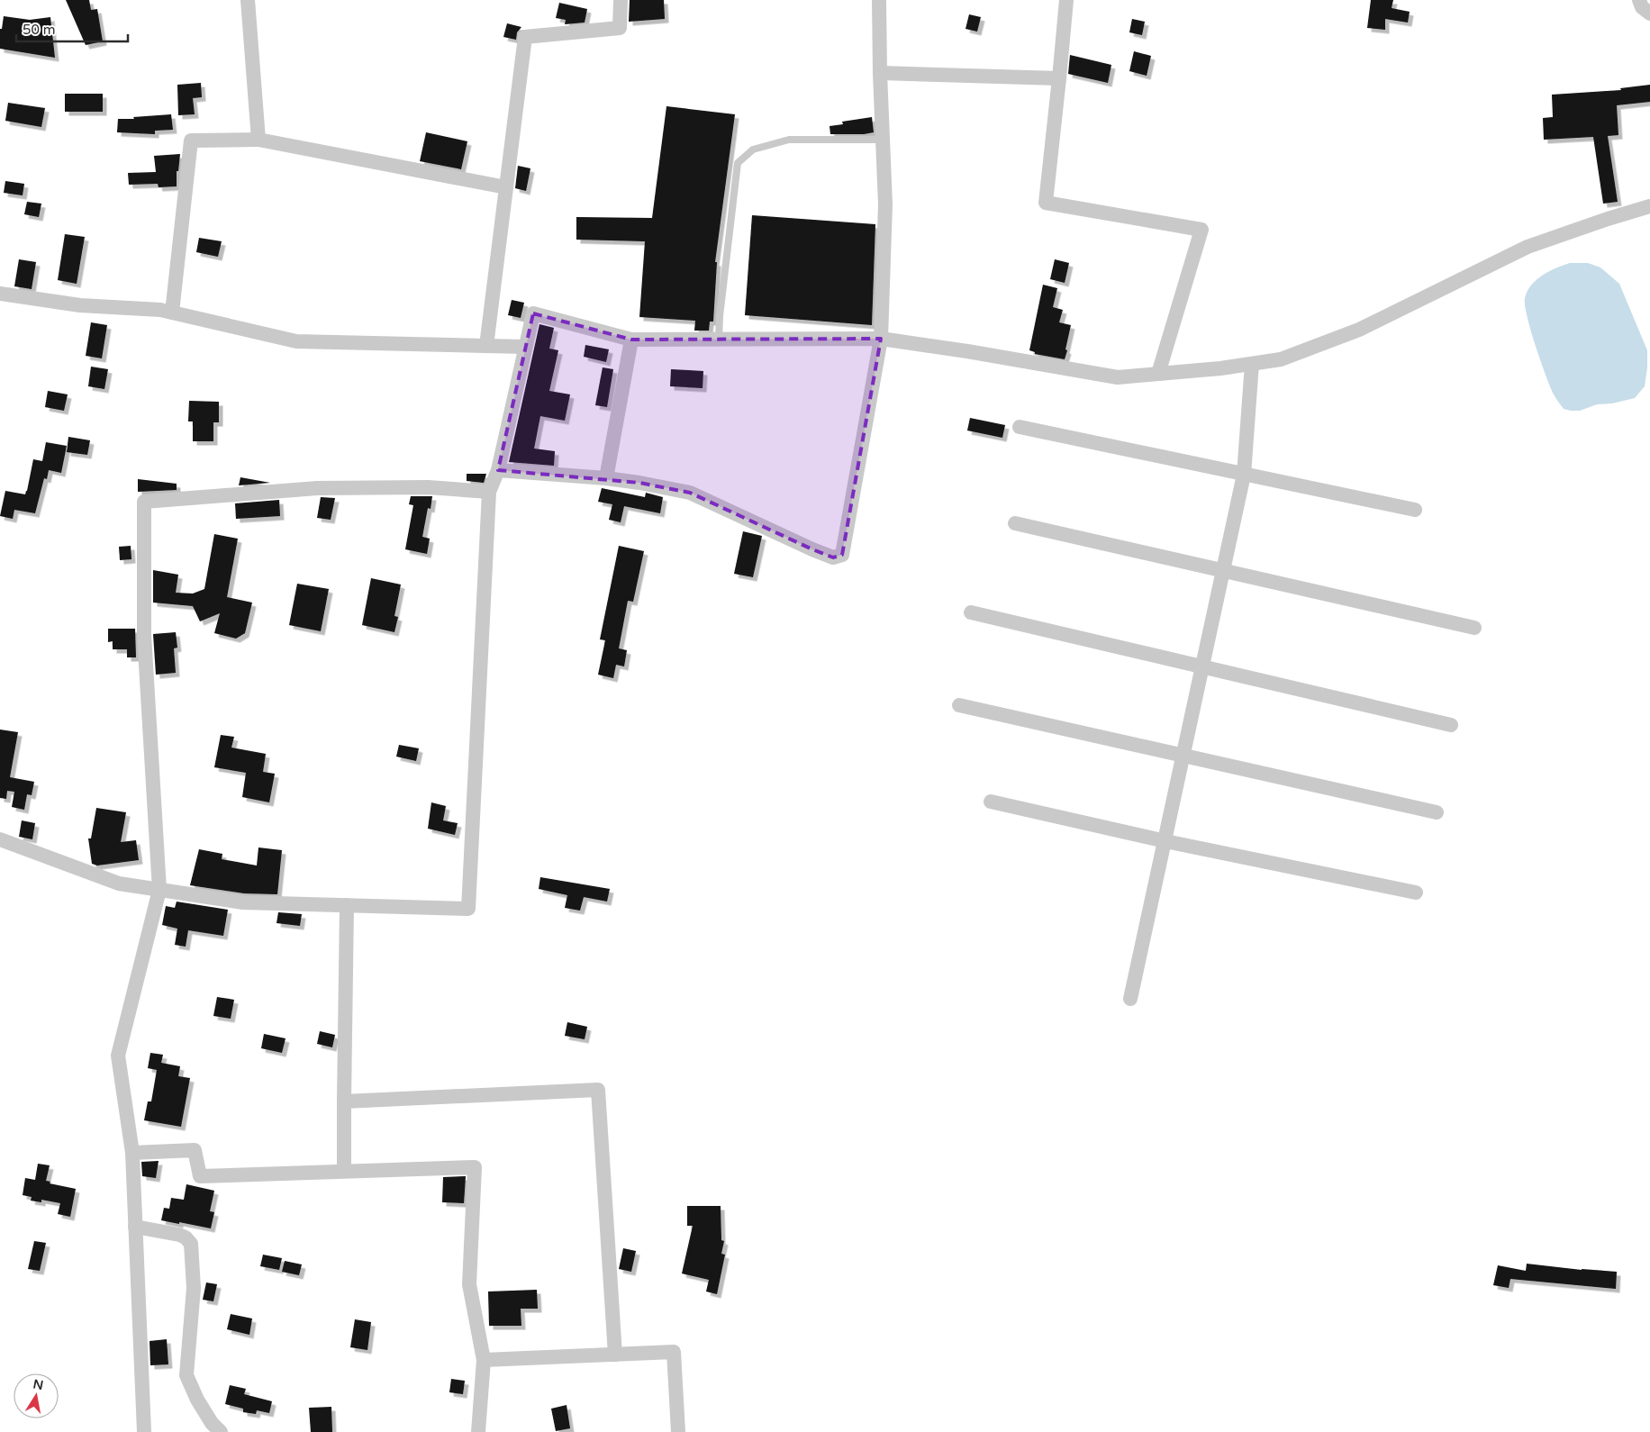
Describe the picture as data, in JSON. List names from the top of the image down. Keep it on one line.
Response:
{"scale_bar":"50 m","north":"top"}
